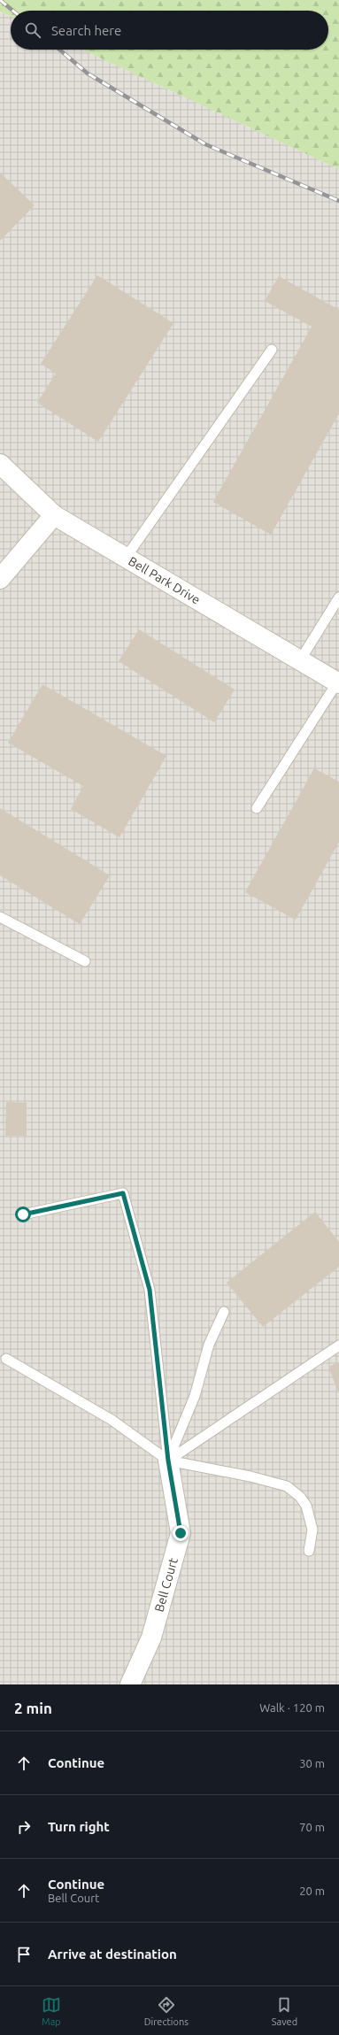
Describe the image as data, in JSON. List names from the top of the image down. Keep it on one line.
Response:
{"streets":{"street":["Bell Park Drive","Bell Court"]},"page":{"search":"Search here","heading":["2 min","Walk · 120 m"],"list":[["Continue","30 m"],["Turn right","70 m"],["Continue","Bell Court","20 m"],"Arrive at destination"],"nav":["Map","Directions","Saved"]}}
